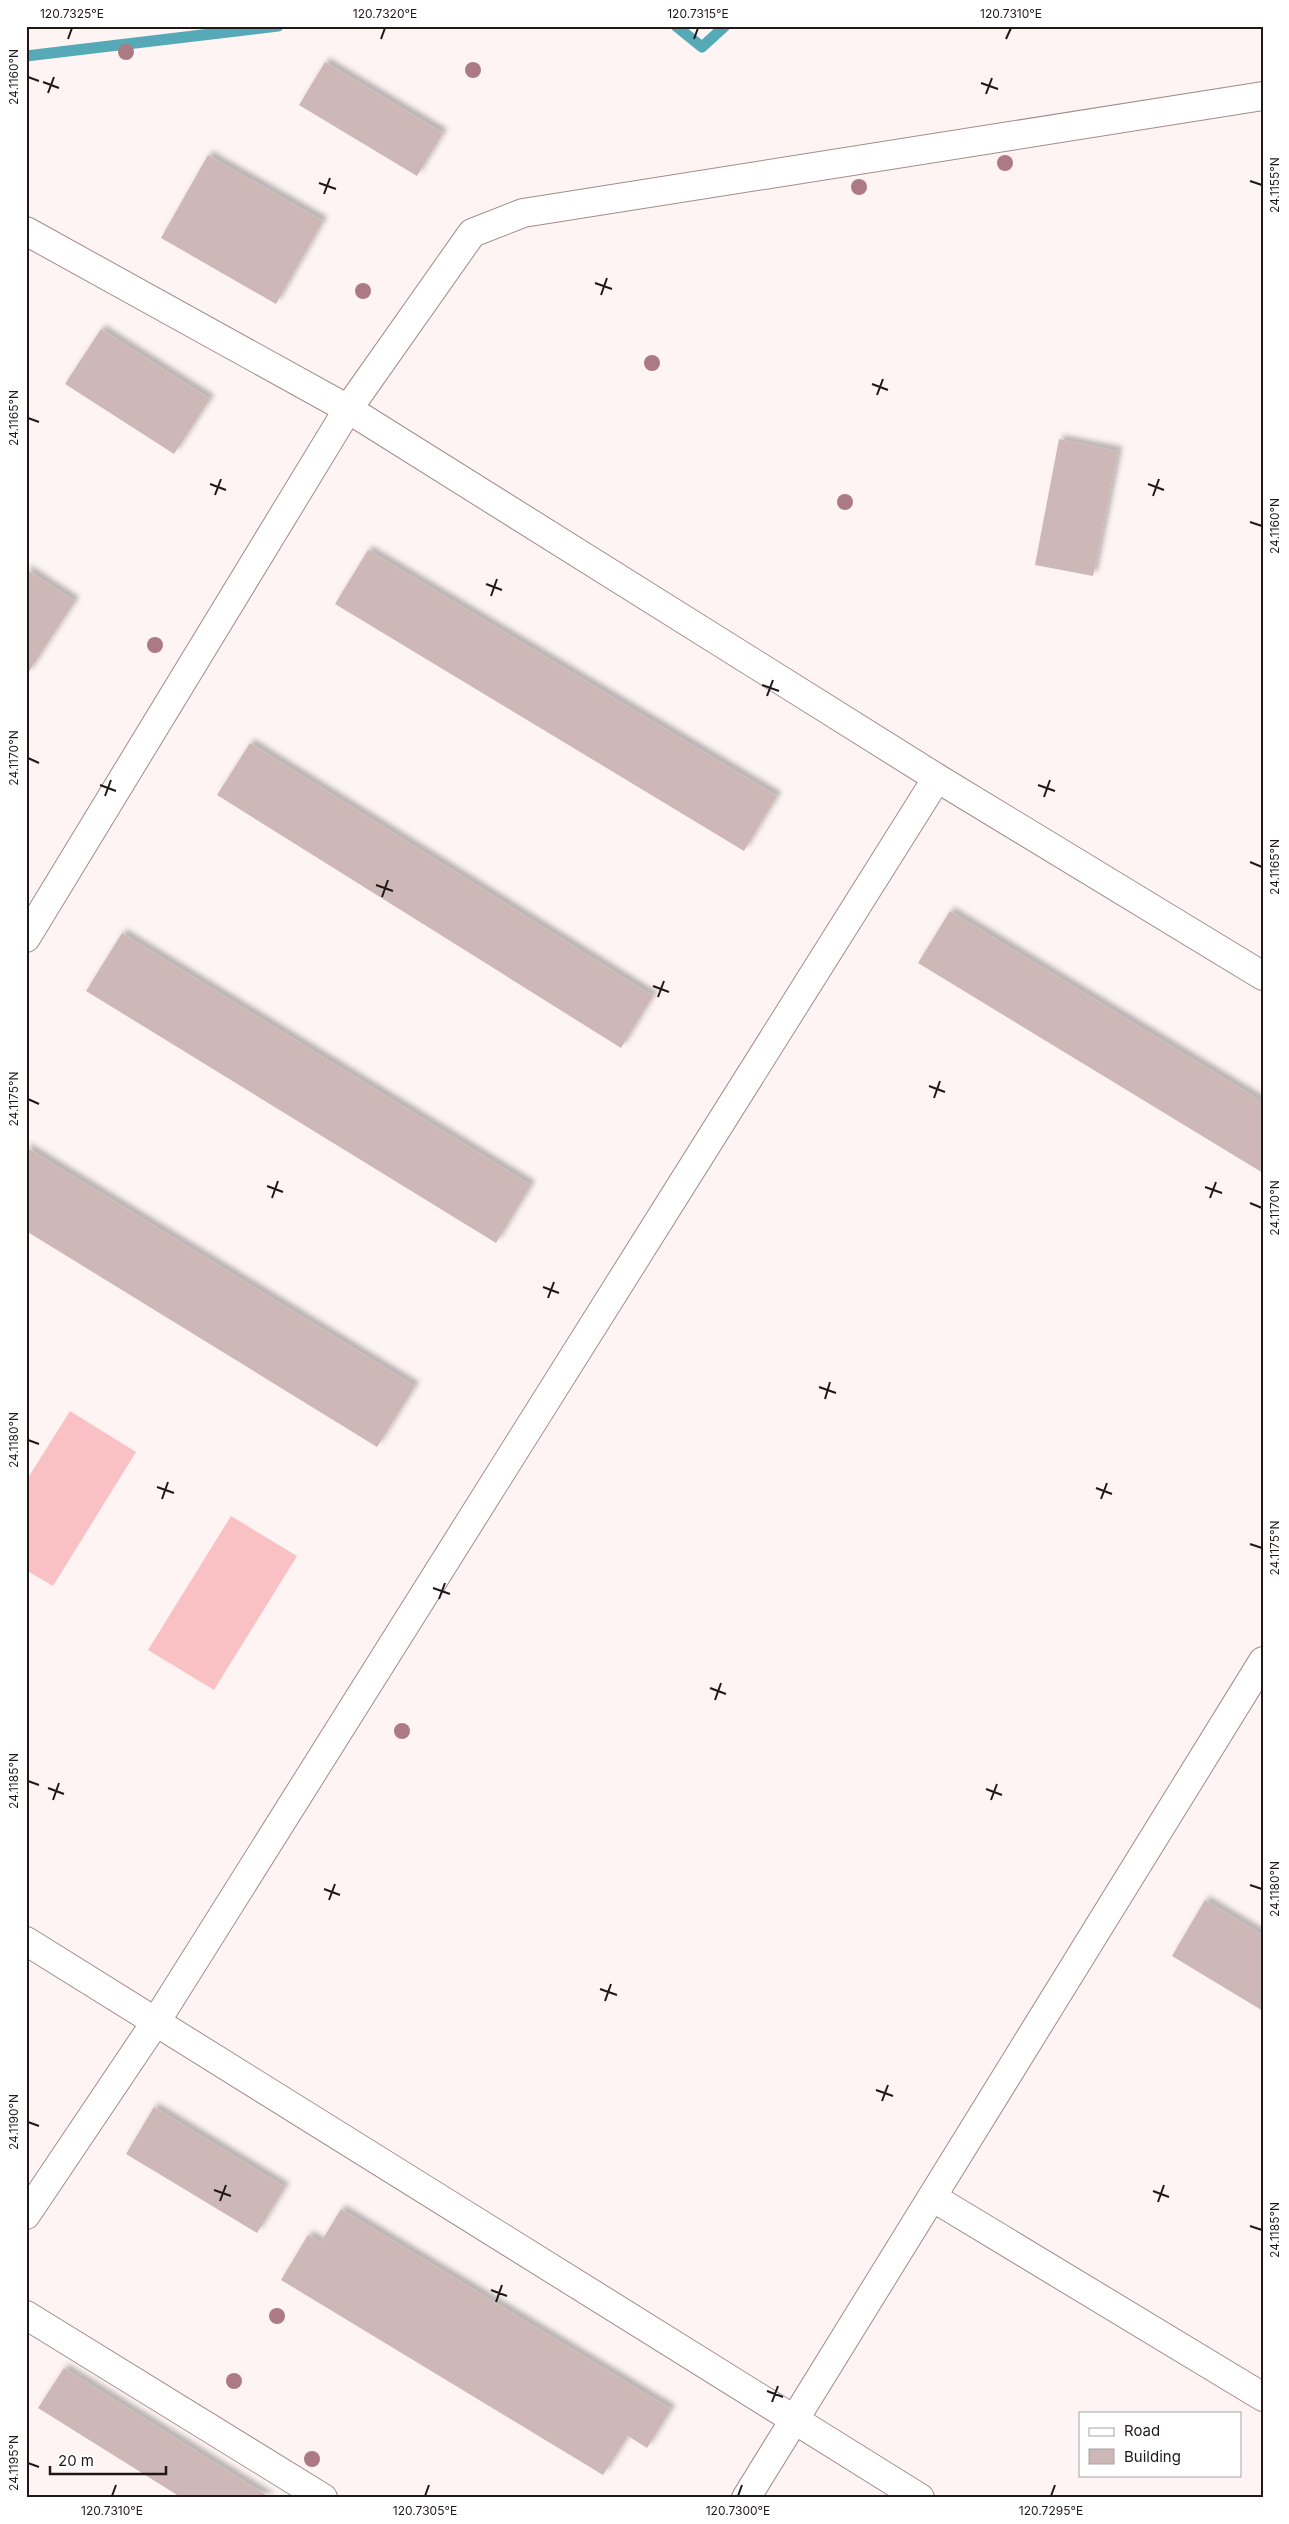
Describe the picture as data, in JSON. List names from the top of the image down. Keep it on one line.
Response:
{"legend":["Road","Building"],"scale_bar":"20 m","coordinates":["120.7325°E","120.7320°E","120.7315°E","120.7310°E","24.1160°N","24.1155°N","24.1165°N","24.1170°N","24.1175°N","24.1180°N","24.1185°N","24.1190°N","24.1195°N","120.7305°E","120.7300°E","120.7295°E"]}
